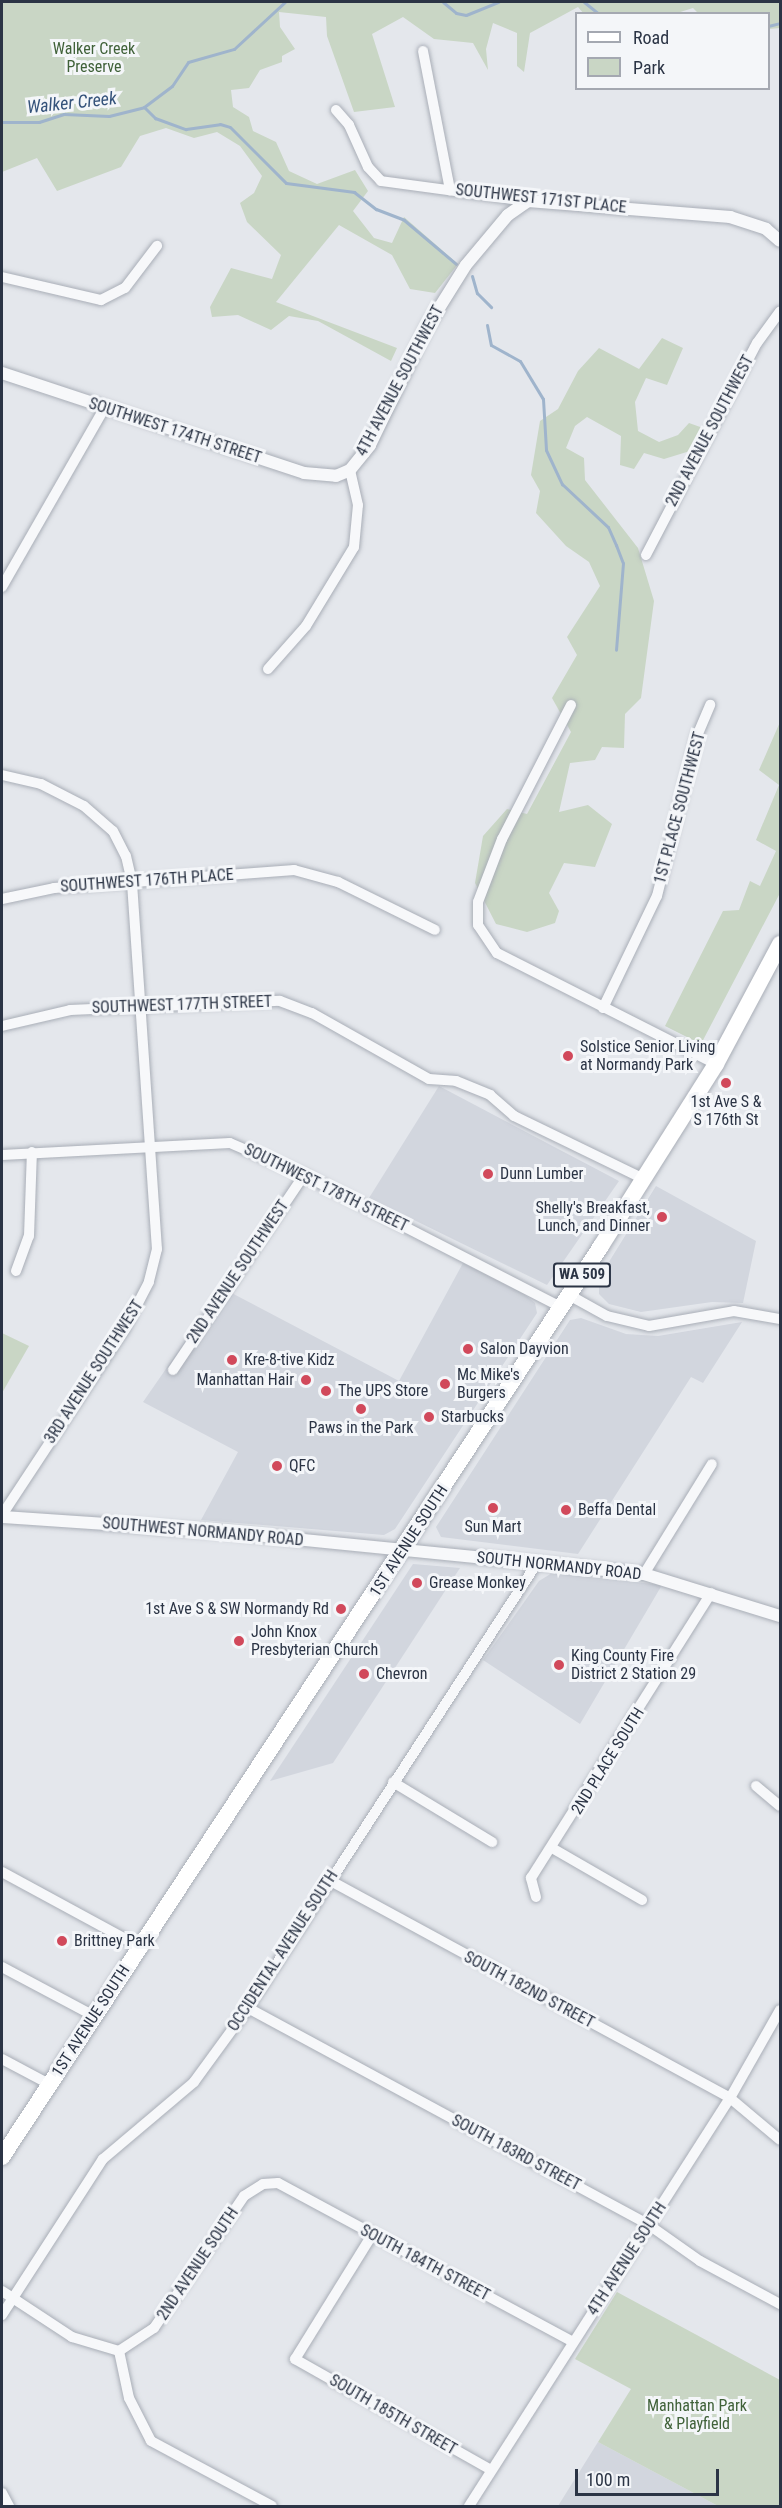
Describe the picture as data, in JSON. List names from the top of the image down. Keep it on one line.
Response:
{"streets":{"main road":["WA 509","1ST AVENUE SOUTH"],"street":["SOUTHWEST 171ST PLACE","4TH AVENUE SOUTHWEST","SOUTHWEST 174TH STREET","2ND AVENUE SOUTHWEST","1ST PLACE SOUTHWEST","SOUTHWEST 176TH PLACE","SOUTHWEST 177TH STREET","SOUTHWEST 178TH STREET","3RD AVENUE SOUTHWEST","SOUTHWEST NORMANDY ROAD","SOUTH NORMANDY ROAD","2ND PLACE SOUTH","OCCIDENTAL AVENUE SOUTH","SOUTH 182ND STREET","SOUTH 183RD STREET","4TH AVENUE SOUTH","SOUTH 184TH STREET","2ND AVENUE SOUTH","SOUTH 185TH STREET"]},"crossings":[["SOUTHWEST 171ST PLACE","4TH AVENUE SOUTHWEST"],["4TH AVENUE SOUTHWEST","SOUTHWEST 174TH STREET"],["2ND AVENUE SOUTHWEST","SOUTHWEST 178TH STREET"],["SOUTHWEST 176TH PLACE","3RD AVENUE SOUTHWEST"],["SOUTHWEST 177TH STREET","3RD AVENUE SOUTHWEST"],["SOUTHWEST 177TH STREET","1ST AVENUE SOUTH"],["SOUTHWEST 178TH STREET","3RD AVENUE SOUTHWEST"],["SOUTHWEST 178TH STREET","1ST AVENUE SOUTH"],["3RD AVENUE SOUTHWEST","SOUTHWEST NORMANDY ROAD"],["SOUTHWEST NORMANDY ROAD","1ST AVENUE SOUTH"],["SOUTHWEST NORMANDY ROAD","SOUTH NORMANDY ROAD"],["1ST AVENUE SOUTH","SOUTH NORMANDY ROAD"],["SOUTH NORMANDY ROAD","2ND PLACE SOUTH"],["SOUTH NORMANDY ROAD","OCCIDENTAL AVENUE SOUTH"],["OCCIDENTAL AVENUE SOUTH","SOUTH 182ND STREET"],["OCCIDENTAL AVENUE SOUTH","SOUTH 183RD STREET"],["SOUTH 182ND STREET","4TH AVENUE SOUTH"],["SOUTH 183RD STREET","4TH AVENUE SOUTH"],["4TH AVENUE SOUTH","SOUTH 184TH STREET"],["4TH AVENUE SOUTH","SOUTH 185TH STREET"],["SOUTH 184TH STREET","2ND AVENUE SOUTH"],["SOUTH 184TH STREET","SOUTH 185TH STREET"]],"water":["Walker Creek"],"parks":["Walker Creek Preserve","Manhattan Park & Playfield"],"places":["Solstice Senior Living at Normandy Park","1st Ave S & S 176th St","Dunn Lumber","Shelly's Breakfast, Lunch, and Dinner","Salon Dayvion","Kre-8-tive Kidz","Manhattan Hair","Mc Mike's Burgers","The UPS Store","Paws in the Park","Starbucks","QFC","Sun Mart","Beffa Dental","Grease Monkey","1st Ave S & SW Normandy Rd","John Knox Presbyterian Church","King County Fire District 2 Station 29","Chevron","Brittney Park"],"legend":["Road","Park"],"scale_bar":"100 m"}
